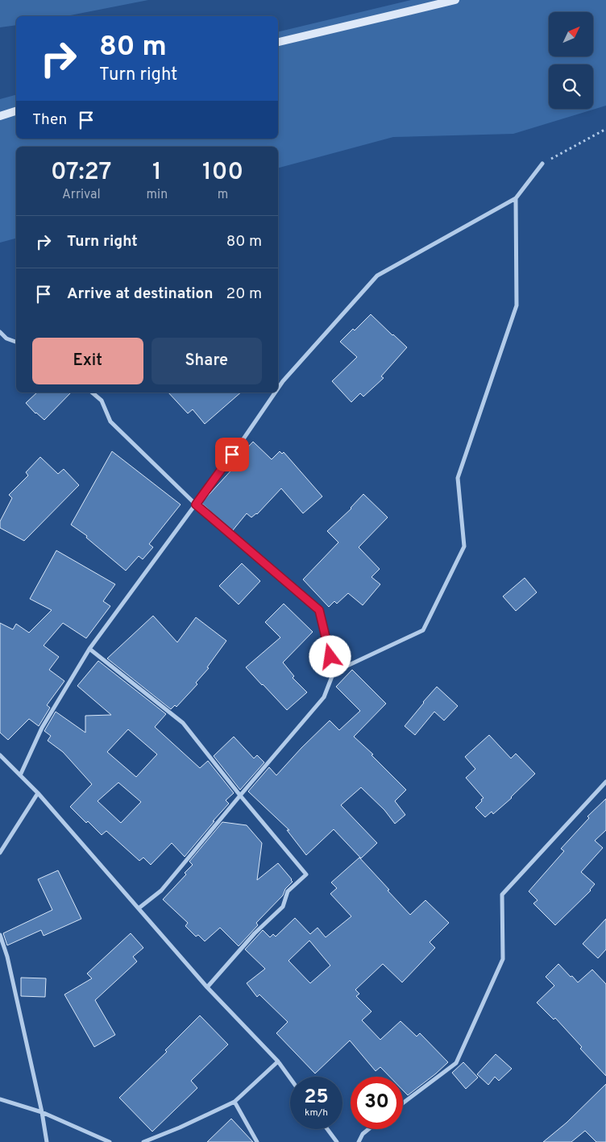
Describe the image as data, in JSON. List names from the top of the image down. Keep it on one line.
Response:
{"north":"top right","page":{"turn":["80 m","Turn right"],"then":"Then","eta":["07:27","Arrival","1","min","100","m"],"list":[{"name":"Turn right","value":"80 m"},{"name":"Arrive at destination","value":"20 m"}],"buttons":["Exit","Share"],"speed":"25 km/h","limit":"30"}}
